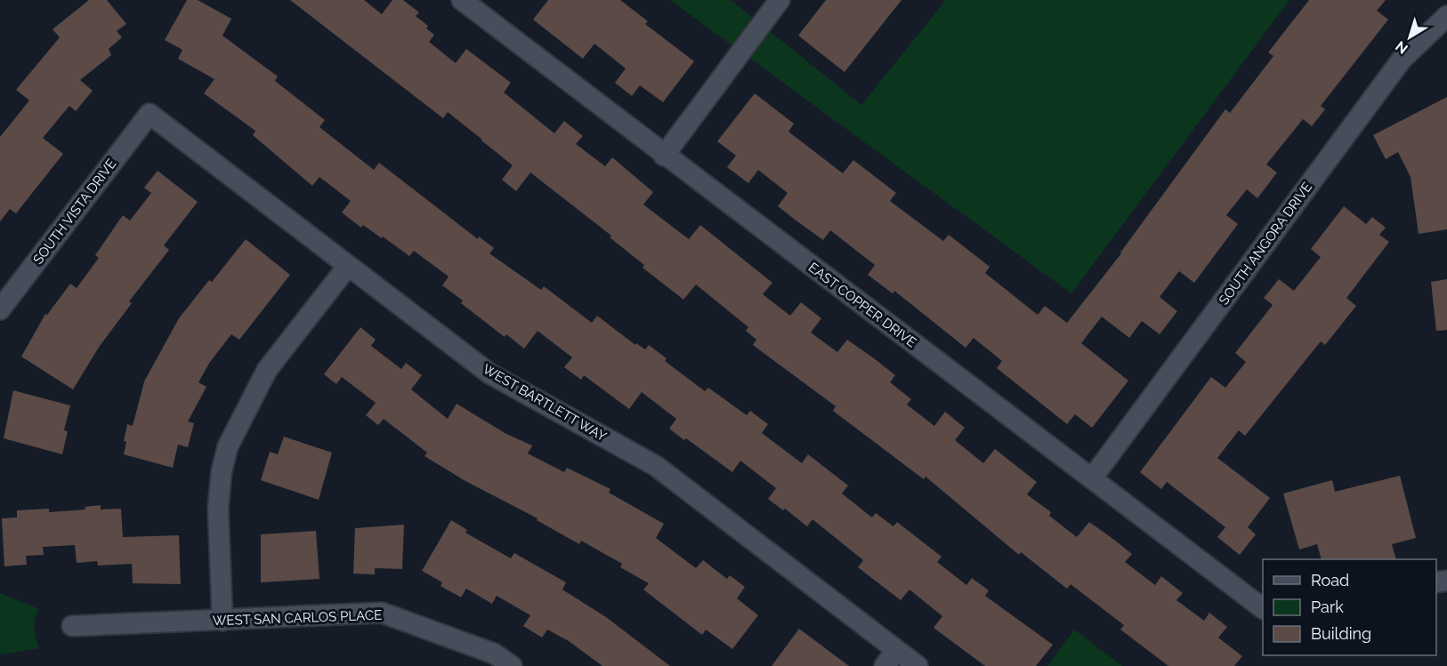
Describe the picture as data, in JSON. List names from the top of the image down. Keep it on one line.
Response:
{"streets":{"street":["SOUTH VISTA DRIVE","SOUTH ANGORA DRIVE","EAST COPPER DRIVE","WEST BARTLETT WAY","WEST SAN CARLOS PLACE"]},"crossings":[["SOUTH VISTA DRIVE","WEST BARTLETT WAY"],["SOUTH ANGORA DRIVE","EAST COPPER DRIVE"]],"legend":["Road","Park","Building"],"north":"bottom left"}
